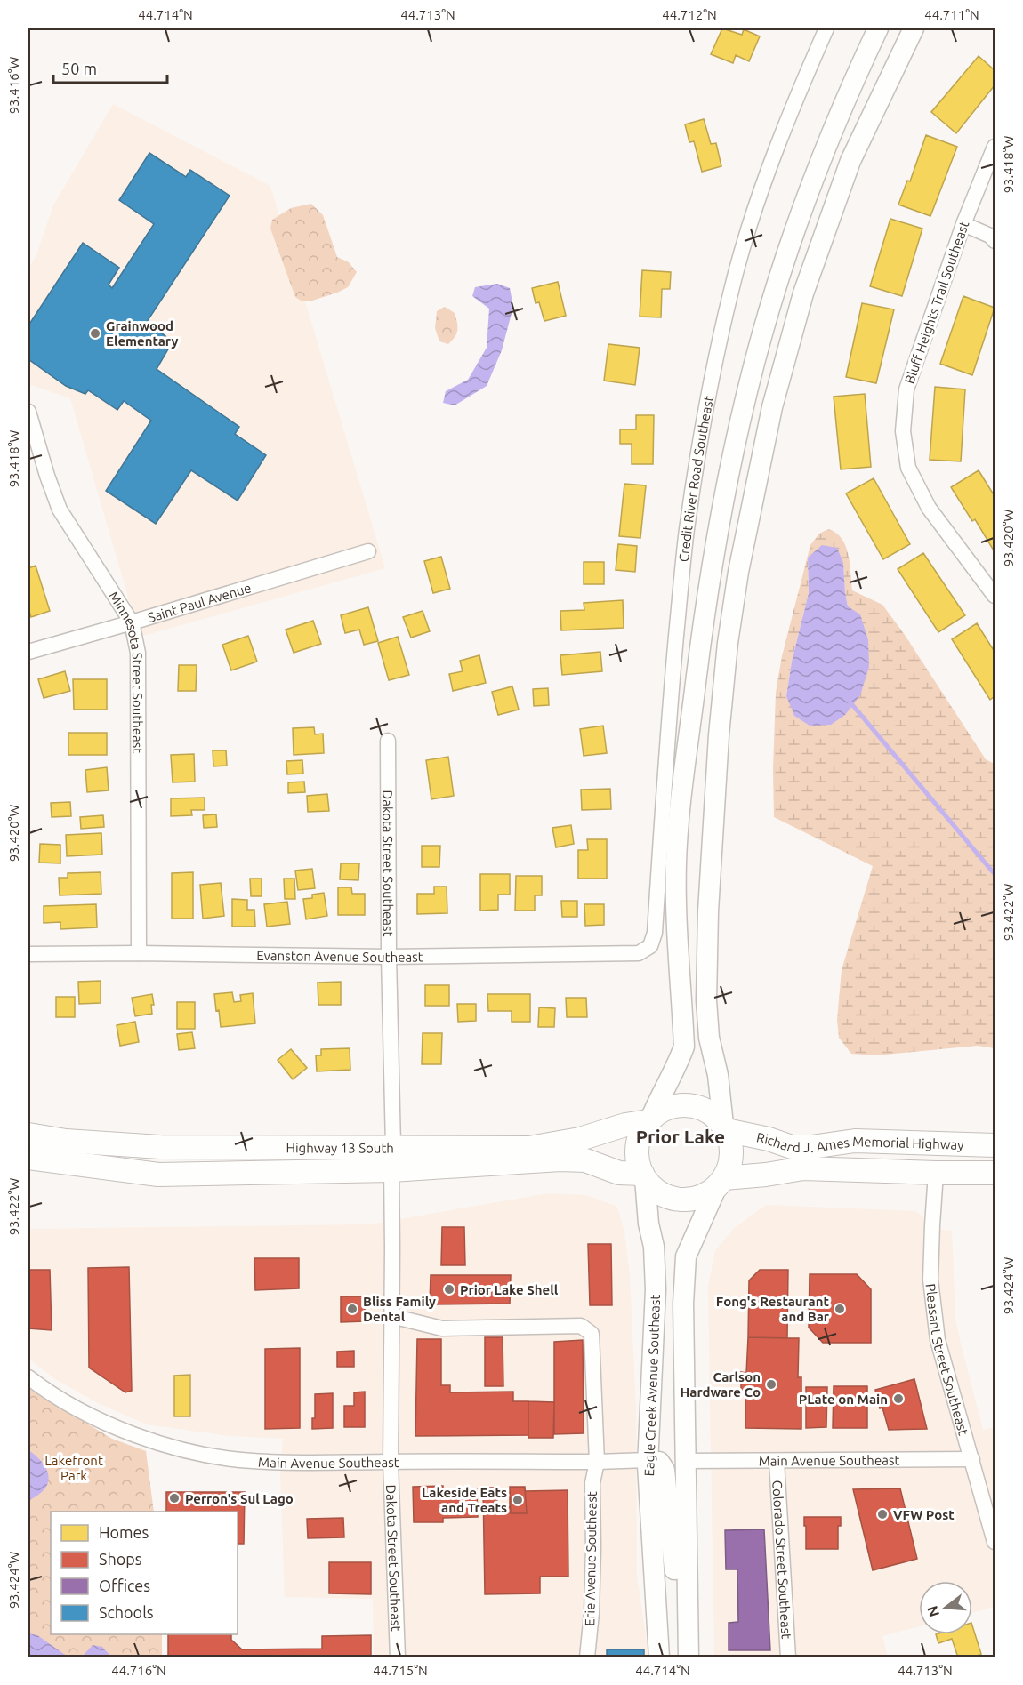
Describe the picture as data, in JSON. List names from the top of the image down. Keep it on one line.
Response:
{"streets":{"main road":["Richard J. Ames Memorial Highway","Highway 13 South","Eagle Creek Avenue Southeast"],"street":["Bluff Heights Trail Southeast","Credit River Road Southeast","Saint Paul Avenue","Minnesota Street Southeast","Dakota Street Southeast","Evanston Avenue Southeast","Pleasant Street Southeast","Main Avenue Southeast","Erie Avenue Southeast","Colorado Street Southeast"]},"crossings":[["Credit River Road Southeast","Evanston Avenue Southeast"],["Saint Paul Avenue","Minnesota Street Southeast"],["Minnesota Street Southeast","Evanston Avenue Southeast"],["Dakota Street Southeast","Evanston Avenue Southeast"],["Dakota Street Southeast","Highway 13 South"],["Dakota Street Southeast","Main Avenue Southeast"],["Dakota Street Southeast","Erie Avenue Southeast"],["Richard J. Ames Memorial Highway","Highway 13 South"],["Richard J. Ames Memorial Highway","Eagle Creek Avenue Southeast"],["Highway 13 South","Eagle Creek Avenue Southeast"],["Pleasant Street Southeast","Main Avenue Southeast"],["Eagle Creek Avenue Southeast","Main Avenue Southeast"],["Main Avenue Southeast","Erie Avenue Southeast"],["Main Avenue Southeast","Colorado Street Southeast"]],"districts":["Prior Lake"],"parks":["Lakefront Park"],"places":["Grainwood Elementary","Prior Lake Shell","Bliss Family Dental","Fong's Restaurant and Bar","Carlson Hardware Co","PLate on Main","Perron's Sul Lago","Lakeside Eats and Treats","VFW Post"],"legend":["Homes","Shops","Offices","Schools"],"scale_bar":"50 m","north":"left","coordinates":["44.714°N","44.713°N","44.712°N","44.711°N","93.416°W","93.418°W","93.420°W","93.422°W","93.424°W","44.716°N","44.715°N"]}
